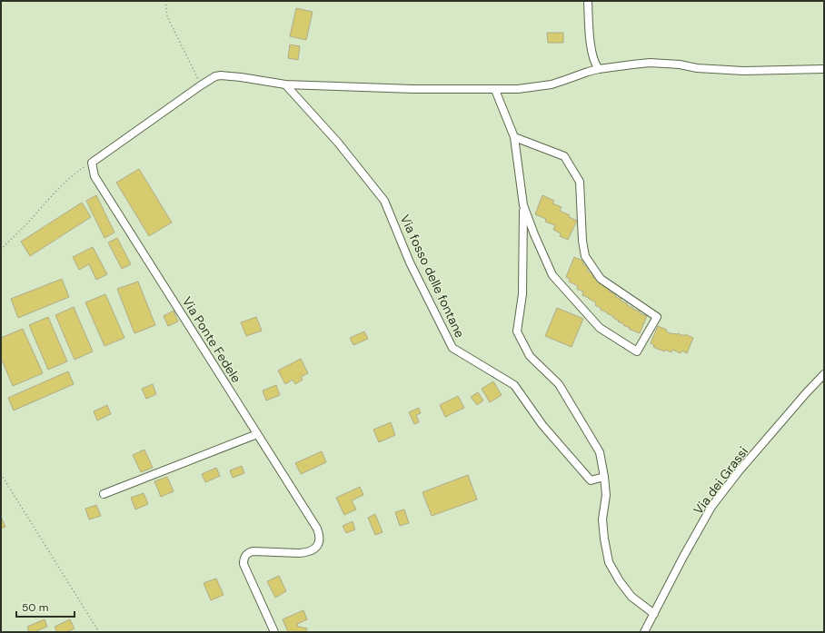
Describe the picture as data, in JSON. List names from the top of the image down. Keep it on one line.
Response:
{"streets":{"street":["Via fosso delle fontane","Via Ponte Fedele","Via dei Grassi"]},"scale_bar":"50 m"}
